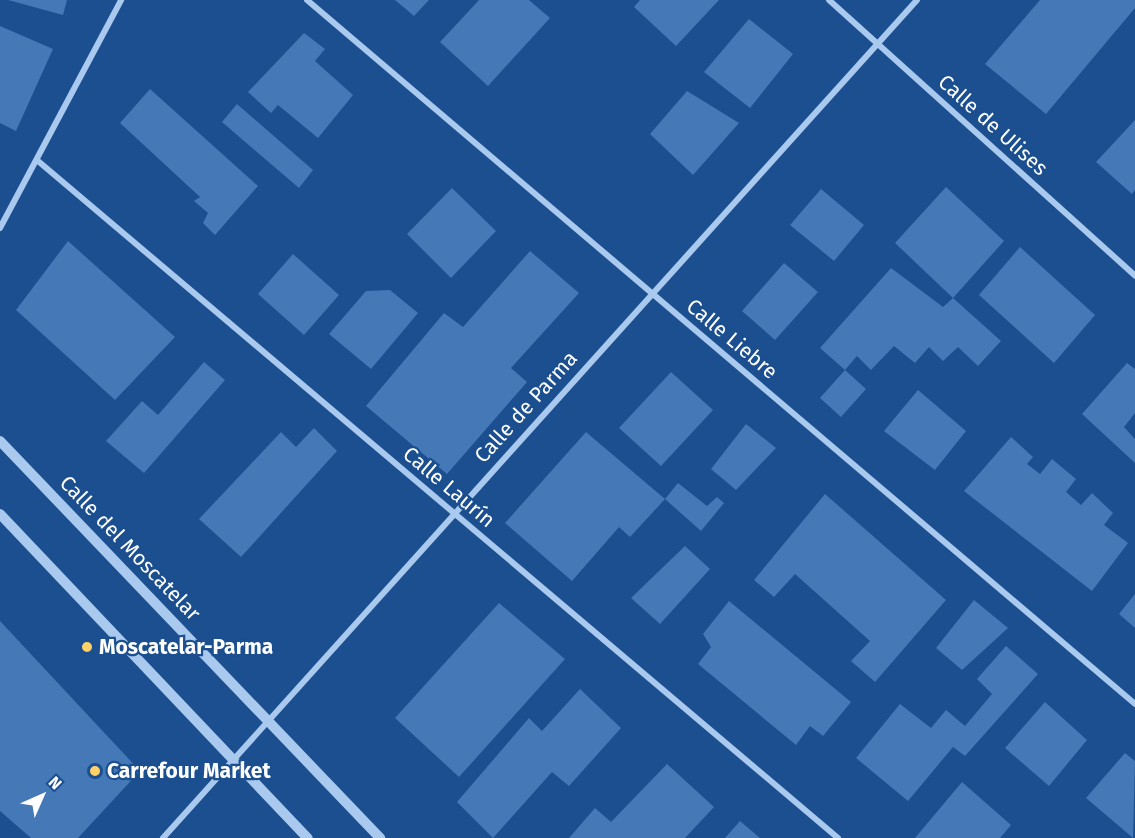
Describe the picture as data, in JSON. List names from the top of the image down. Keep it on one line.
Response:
{"streets":{"street":["Calle de Ulises","Calle Liebre","Calle de Parma","Calle Laurín","Calle del Moscatelar"]},"crossings":[["Calle de Ulises","Calle de Parma"],["Calle Liebre","Calle de Parma"],["Calle de Parma","Calle Laurín"],["Calle de Parma","Calle del Moscatelar"]],"places":["Moscatelar-Parma","Carrefour Market"],"north":"top right"}
